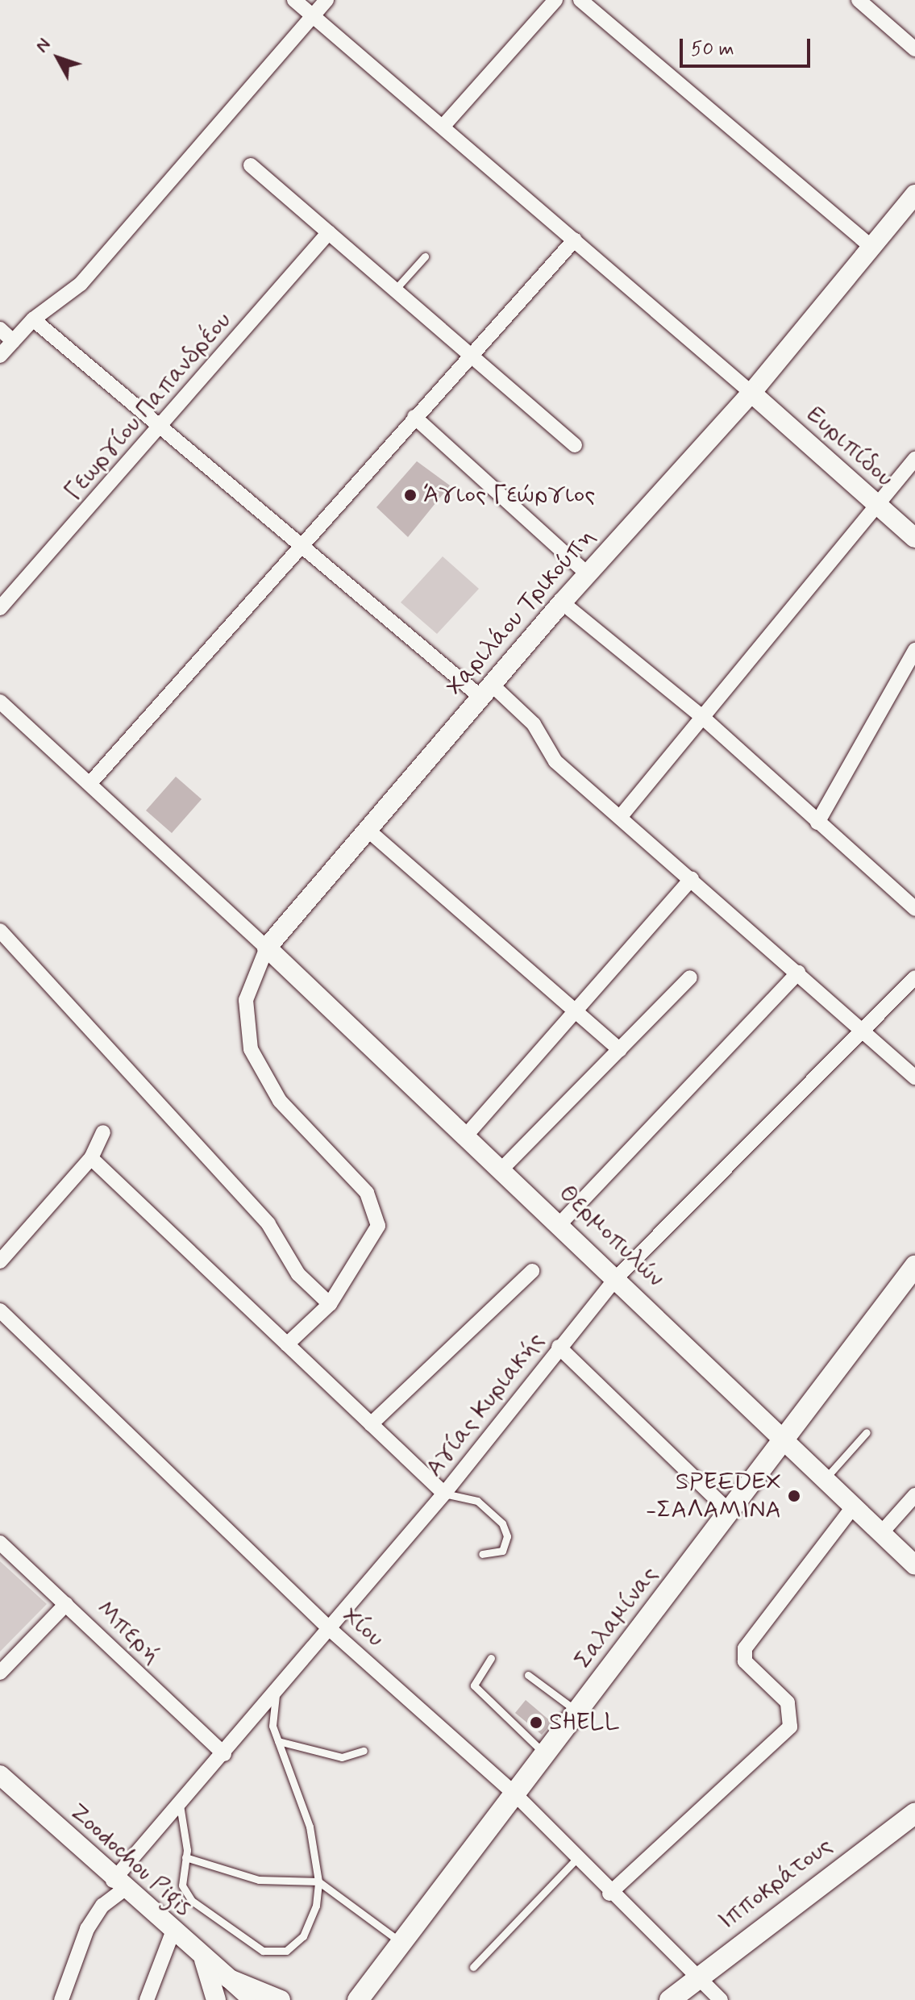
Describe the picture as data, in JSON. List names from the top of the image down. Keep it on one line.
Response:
{"streets":{"main road":["Σαλαμίνας","Ιπποκράτους"],"street":["Γεωργίου Παπανδρέου","Ευριπίδου","Χαριλάου Τρικούπη","Θερμοπυλών","Αγίας Κυριακής","Χίου","Μπερή","Zoodochou Pigis"]},"crossings":[["Ευριπίδου","Χαριλάου Τρικούπη"],["Χαριλάου Τρικούπη","Θερμοπυλών"],["Θερμοπυλών","Αγίας Κυριακής"],["Θερμοπυλών","Σαλαμίνας"],["Αγίας Κυριακής","Χίου"],["Αγίας Κυριακής","Μπερή"],["Αγίας Κυριακής","Zoodochou Pigis"],["Σαλαμίνας","Χίου"],["Χίου","Ιπποκράτους"]],"places":["Άγιος Γεώργιος","SPEEDEX -ΣΑΛΑΜΙΝΑ","SHELL"],"scale_bar":"50 m","north":"top left"}
